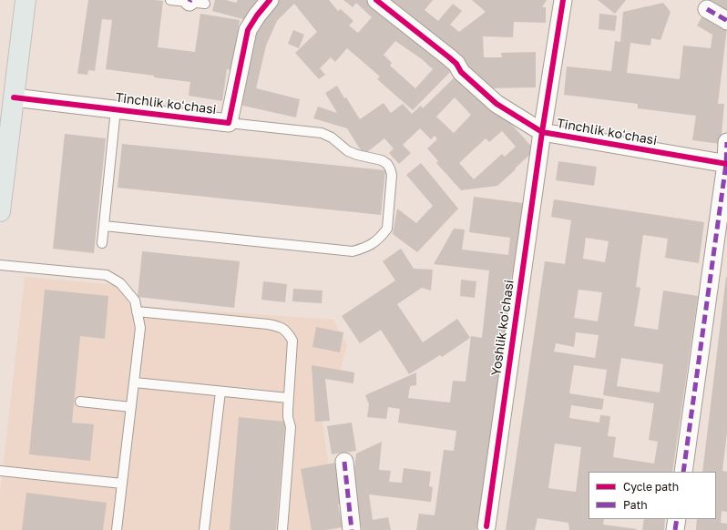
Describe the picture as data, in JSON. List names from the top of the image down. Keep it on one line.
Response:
{"streets":{"street":["Tinchlik koʻchasi","Yoshlik koʻchasi"]},"crossings":[["Tinchlik koʻchasi","Yoshlik koʻchasi"]],"legend":["Cycle path","Path"]}
